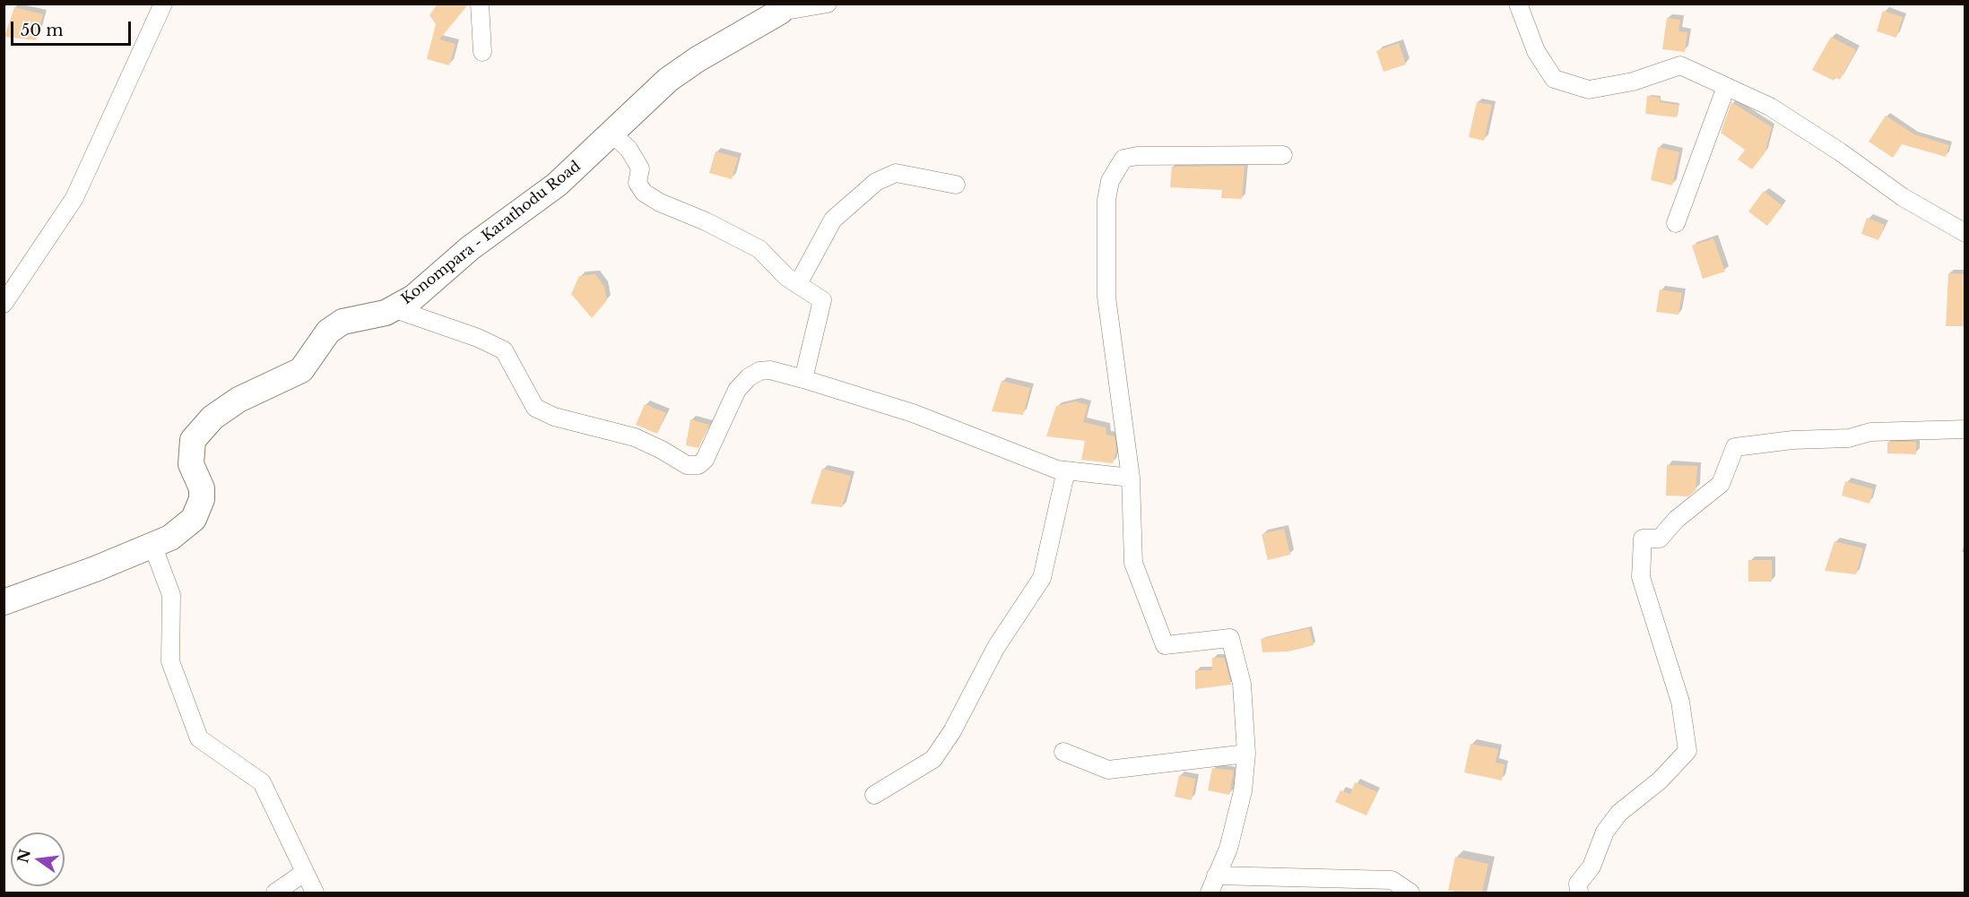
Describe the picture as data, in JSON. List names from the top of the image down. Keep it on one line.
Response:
{"streets":{"main road":["Konompara - Karathodu Road"]},"scale_bar":"50 m","north":"left"}
